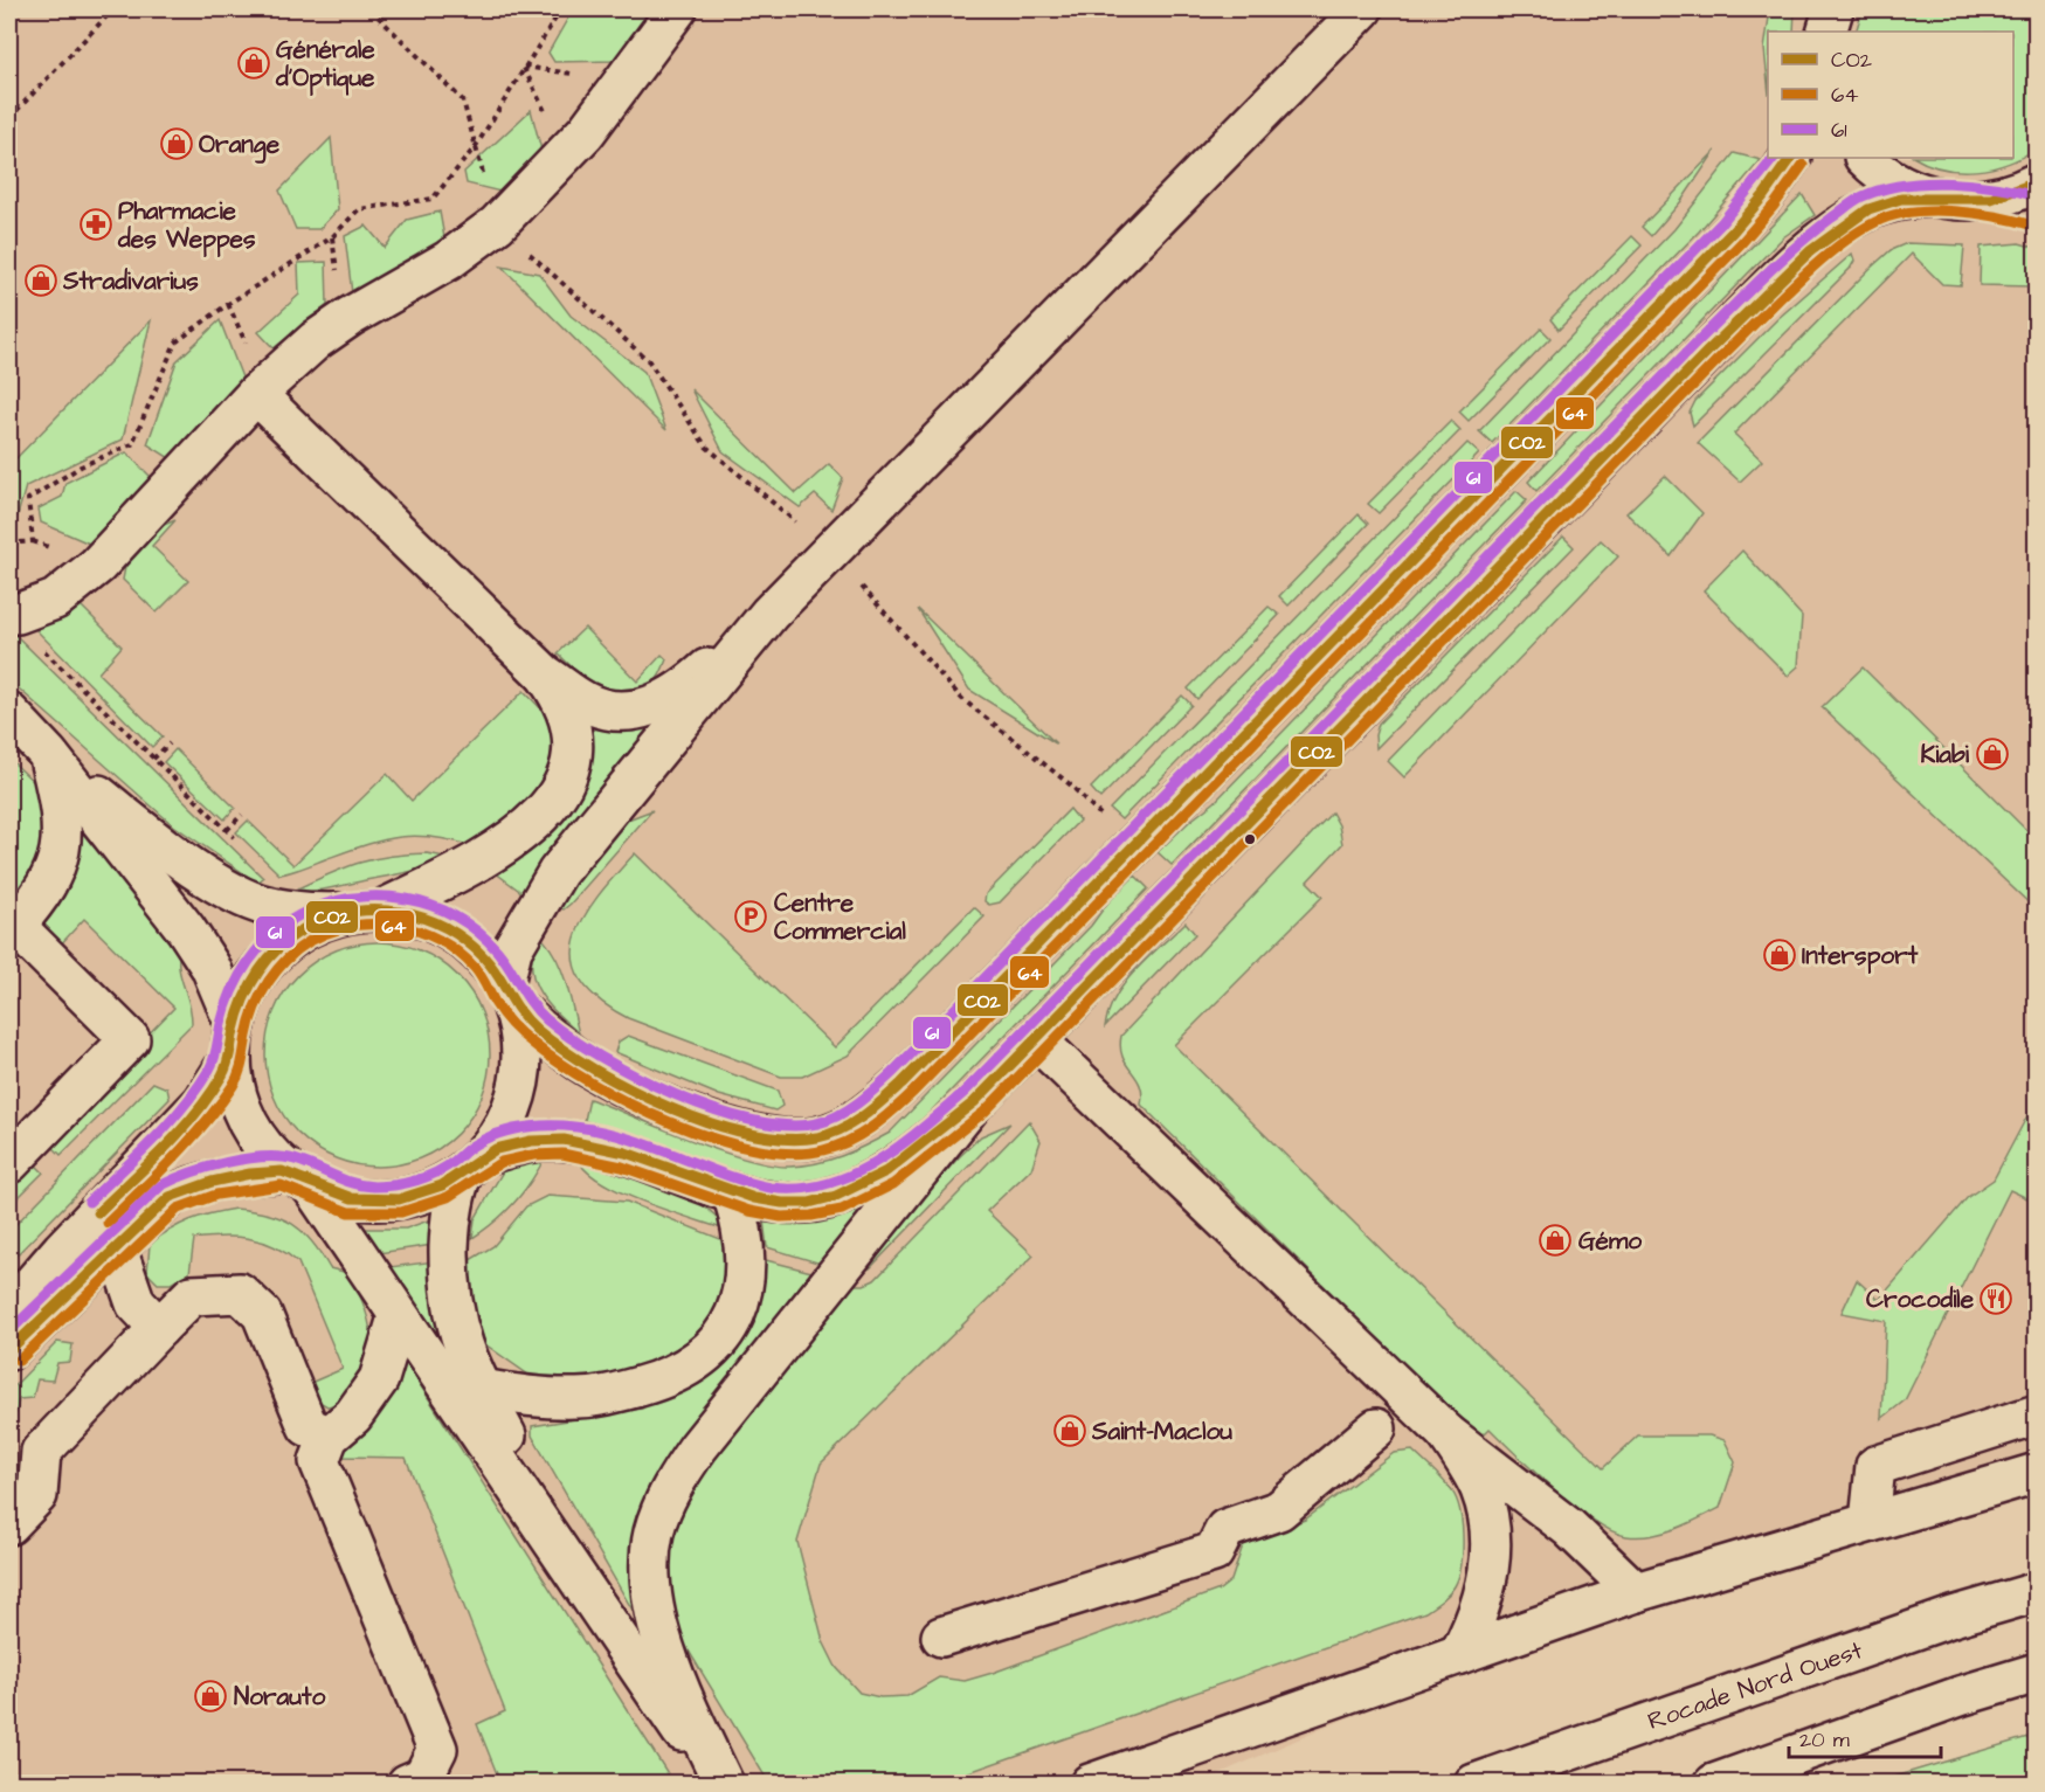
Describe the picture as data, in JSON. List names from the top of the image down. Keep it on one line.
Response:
{"streets":{"main road":["Rocade Nord Ouest"]},"places":{"shop":["Générale d'Optique","Orange","Stradivarius","Kiabi","Intersport","Gémo","Saint-Maclou","Norauto"],"pharmacy":["Pharmacie des Weppes"],"parking":["Centre Commercial"],"restaurant":["Crocodile"]},"lines":["transit line CO2","transit line 61","transit line 64"],"legend":["CO2","64","61"],"scale_bar":"20 m"}
